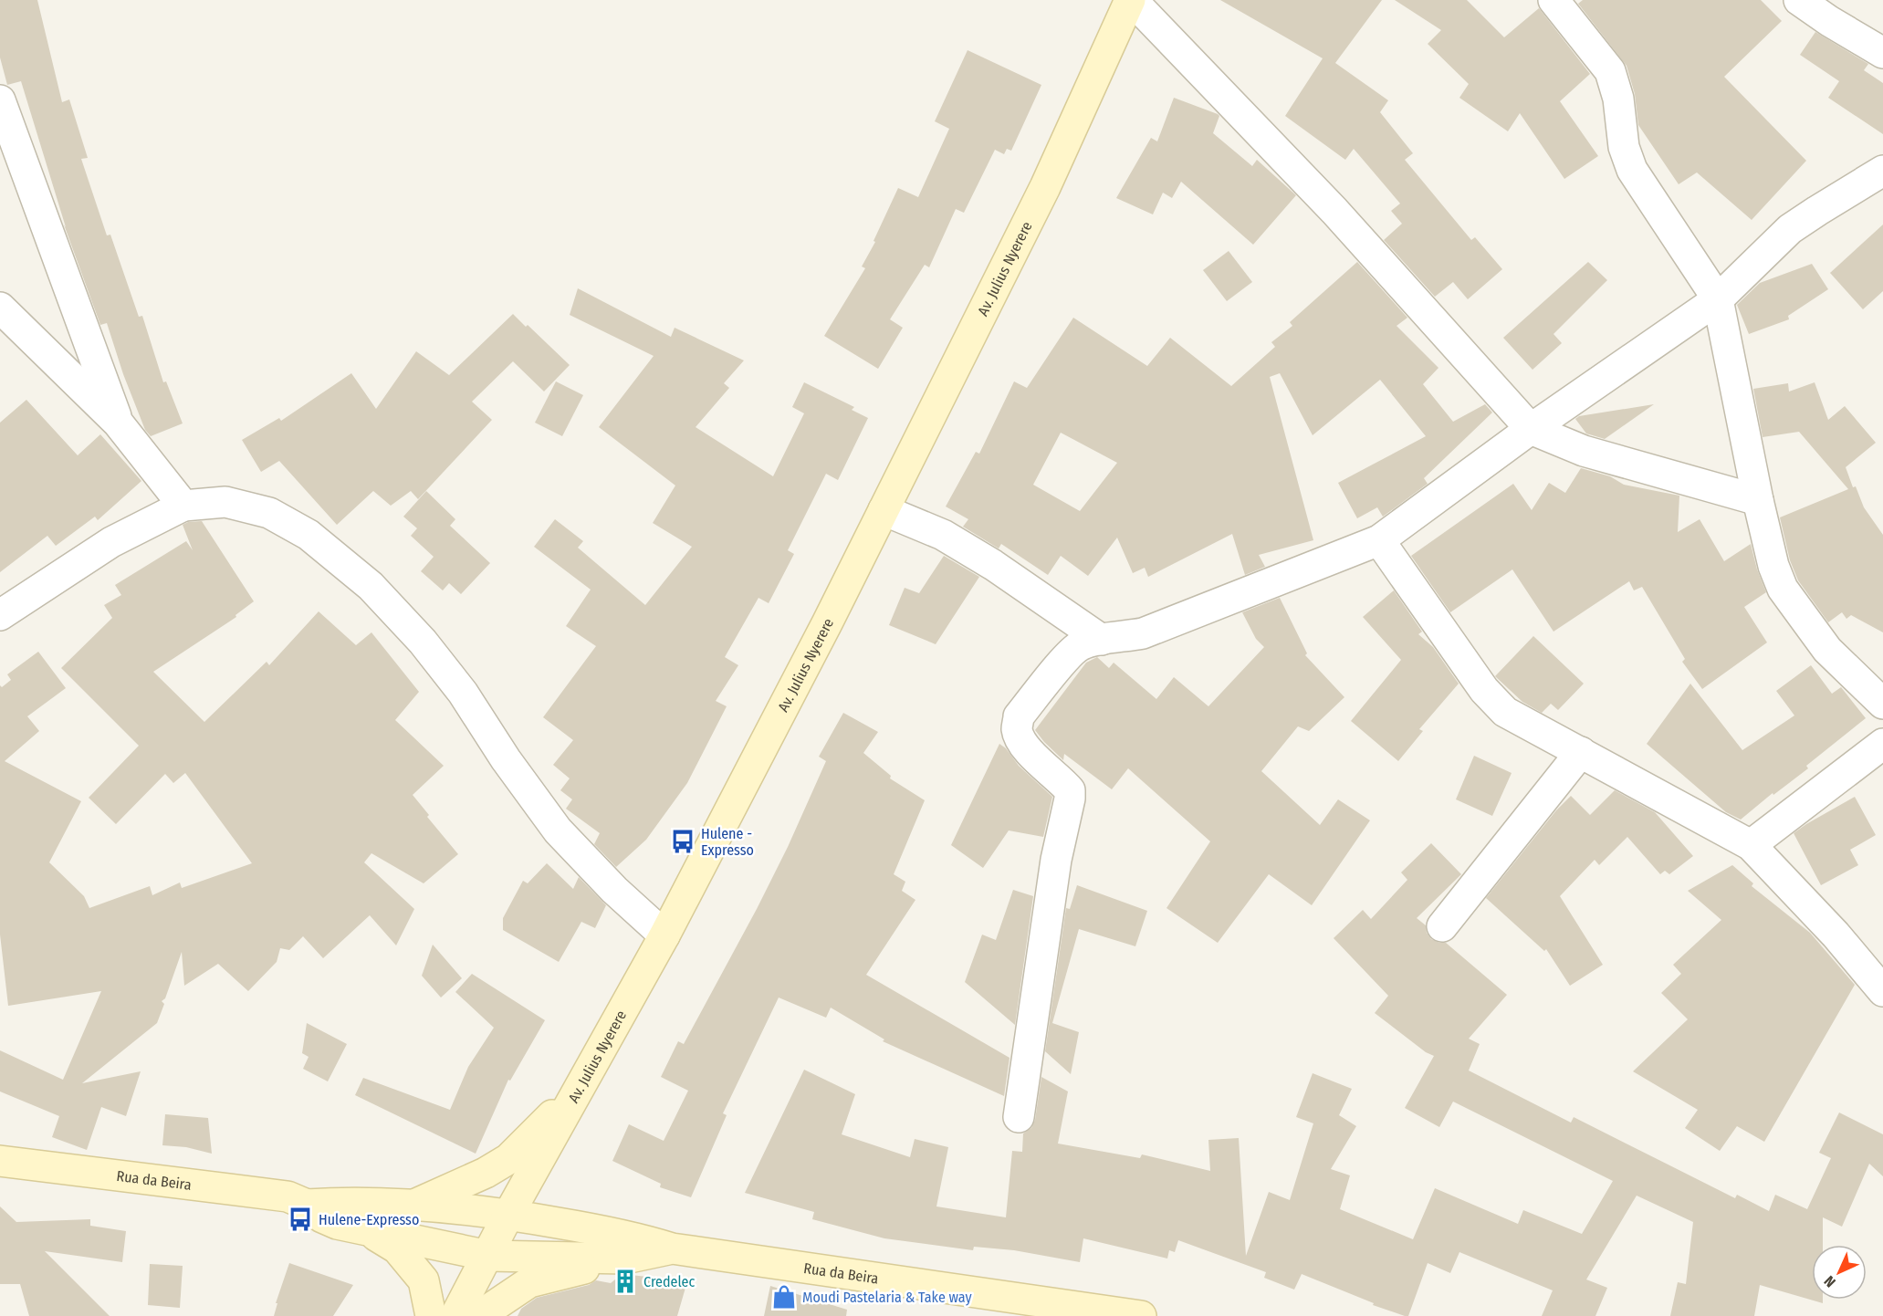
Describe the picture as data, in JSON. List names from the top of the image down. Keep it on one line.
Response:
{"streets":{"main road":["Av. Julius Nyerere","Rua da Beira"]},"crossings":[["Av. Julius Nyerere","Rua da Beira"]],"places":{"bus stop":["Hulene - Expresso","Hulene-Expresso"],"building":["Credelec"],"shop":["Moudi Pastelaria & Take way"]},"north":"bottom left"}
